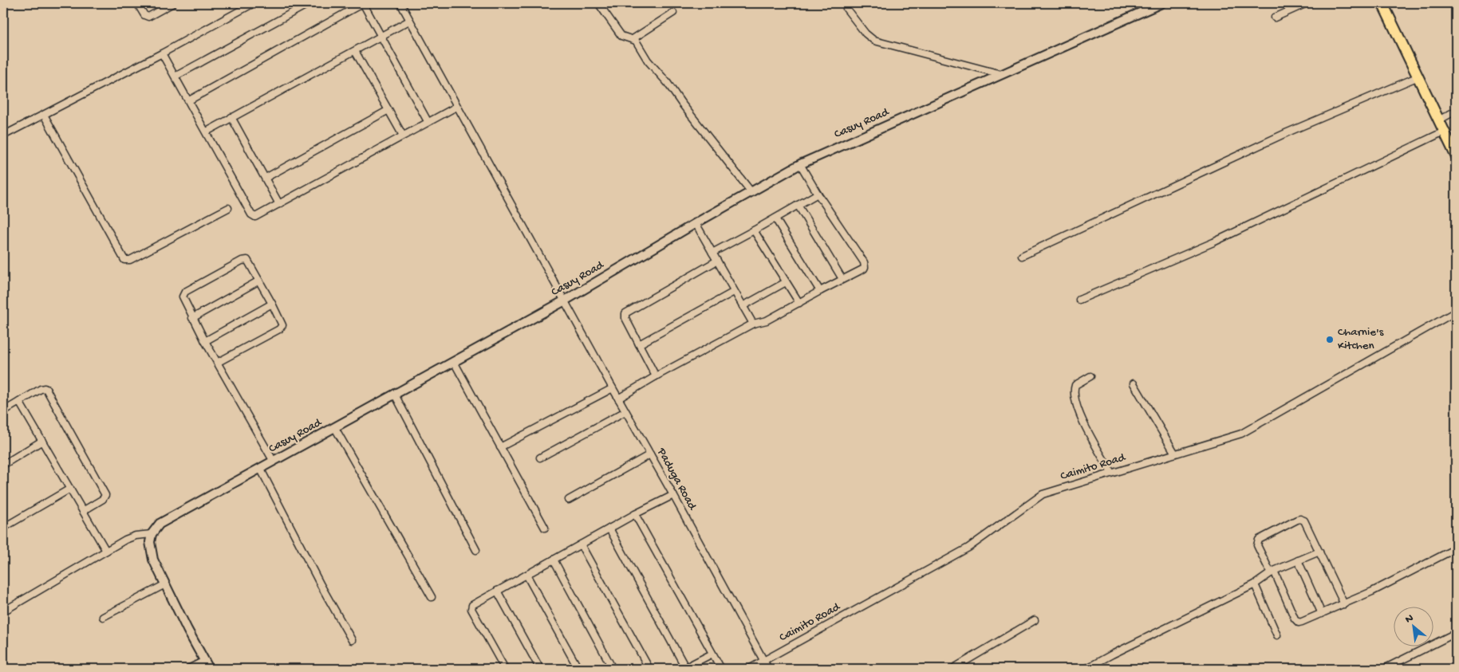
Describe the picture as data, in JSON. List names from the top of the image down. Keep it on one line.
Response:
{"streets":{"street":["Casuy Road","Caimito Road","Paduga Road"]},"crossings":[["Casuy Road","Paduga Road"],["Caimito Road","Paduga Road"]],"places":["Charnie's Kitchen"],"north":"top left"}
